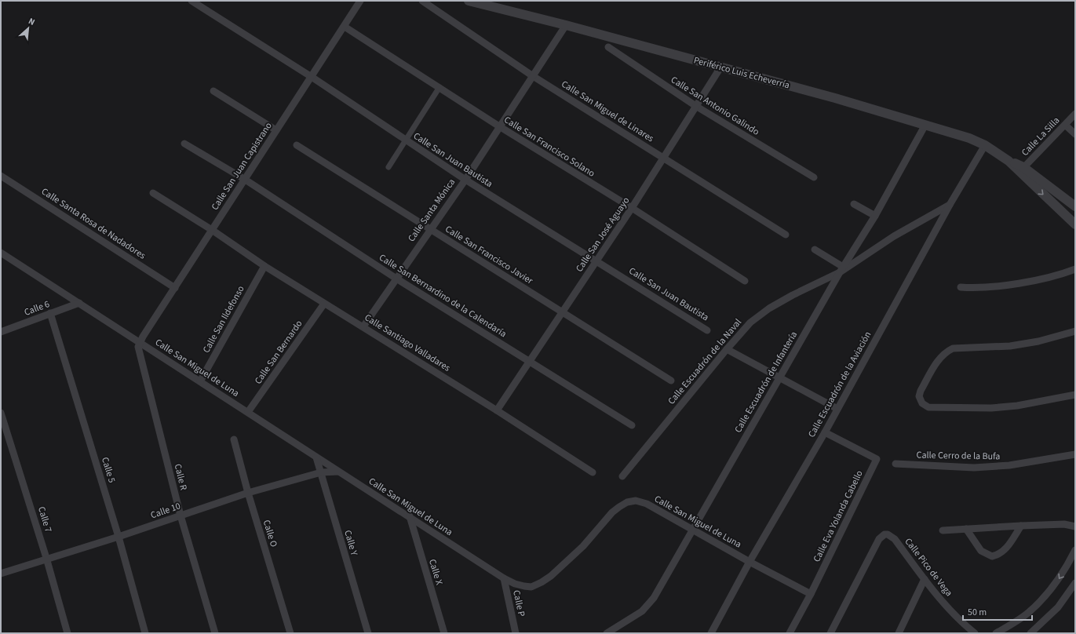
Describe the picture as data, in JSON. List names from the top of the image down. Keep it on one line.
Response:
{"streets":{"street":["Periférico Luis Echeverría","Calle San Antonio Galindo","Calle San Miguel de Linares","Calle La Silla","Calle San Francisco Solano","Calle San Juan Bautista","Calle San Juan Capistrano","Calle Santa Mónica","Calle Santa Rosa de Nadadores","Calle San José Aguayo","Calle San Francisco Javier","Calle San Bernardino de la Calendaría","Calle 6","Calle San Ildefonso","Calle Santiago Valladares","Calle San Bernardo","Calle Escuadrón de la Naval","Calle San Miguel de Luna","Calle Escuadrón de Infantería","Calle Escuadrón de la Aviación","Calle Cerro de la Bufa","Calle 5","Calle R","Calle 10","Calle Eva Yolanda Cabello","Calle 7","Calle O","Calle Y","Calle Pico de Vega","Calle X","Calle P"]},"crossings":[["Periférico Luis Echeverría","Calle La Silla"],["Periférico Luis Echeverría","Calle Santa Mónica"],["Periférico Luis Echeverría","Calle San José Aguayo"],["Periférico Luis Echeverría","Calle Escuadrón de Infantería"],["Periférico Luis Echeverría","Calle Escuadrón de la Aviación"],["Calle San Antonio Galindo","Calle San José Aguayo"],["Calle San Miguel de Linares","Calle Santa Mónica"],["Calle San Miguel de Linares","Calle San José Aguayo"],["Calle San Francisco Solano","Calle San Juan Capistrano"],["Calle San Francisco Solano","Calle Santa Mónica"],["Calle San Francisco Solano","Calle San José Aguayo"],["Calle San Juan Bautista","Calle San Juan Capistrano"],["Calle San Juan Bautista","Calle Santa Mónica"],["Calle San Juan Bautista","Calle San José Aguayo"],["Calle San Juan Capistrano","Calle Santa Rosa de Nadadores"],["Calle San Juan Capistrano","Calle San Bernardino de la Calendaría"],["Calle San Juan Capistrano","Calle Santiago Valladares"],["Calle San Juan Capistrano","Calle San Miguel de Luna"],["Calle San Juan Capistrano","Calle R"],["Calle Santa Mónica","Calle San Francisco Javier"],["Calle Santa Mónica","Calle San Bernardino de la Calendaría"],["Calle Santa Mónica","Calle Santiago Valladares"],["Calle San José Aguayo","Calle San Francisco Javier"],["Calle San José Aguayo","Calle San Bernardino de la Calendaría"],["Calle San José Aguayo","Calle Santiago Valladares"],["Calle 6","Calle San Miguel de Luna"],["Calle 6","Calle 5"],["Calle San Ildefonso","Calle Santiago Valladares"],["Calle San Ildefonso","Calle San Miguel de Luna"],["Calle Santiago Valladares","Calle San Bernardo"],["Calle San Bernardo","Calle San Miguel de Luna"],["Calle Escuadrón de la Naval","Calle Escuadrón de Infantería"],["Calle Escuadrón de la Naval","Calle Escuadrón de la Aviación"],["Calle San Miguel de Luna","Calle Escuadrón de Infantería"],["Calle San Miguel de Luna","Calle Escuadrón de la Aviación"],["Calle San Miguel de Luna","Calle R"],["Calle San Miguel de Luna","Calle 10"],["Calle San Miguel de Luna","Calle Eva Yolanda Cabello"],["Calle San Miguel de Luna","Calle Y"],["Calle San Miguel de Luna","Calle X"],["Calle San Miguel de Luna","Calle P"],["Calle Escuadrón de la Aviación","Calle Eva Yolanda Cabello"],["Calle 5","Calle 10"],["Calle R","Calle 10"],["Calle 10","Calle 7"],["Calle 10","Calle O"],["Calle 10","Calle Y"]],"scale_bar":"50 m","north":"top right"}
